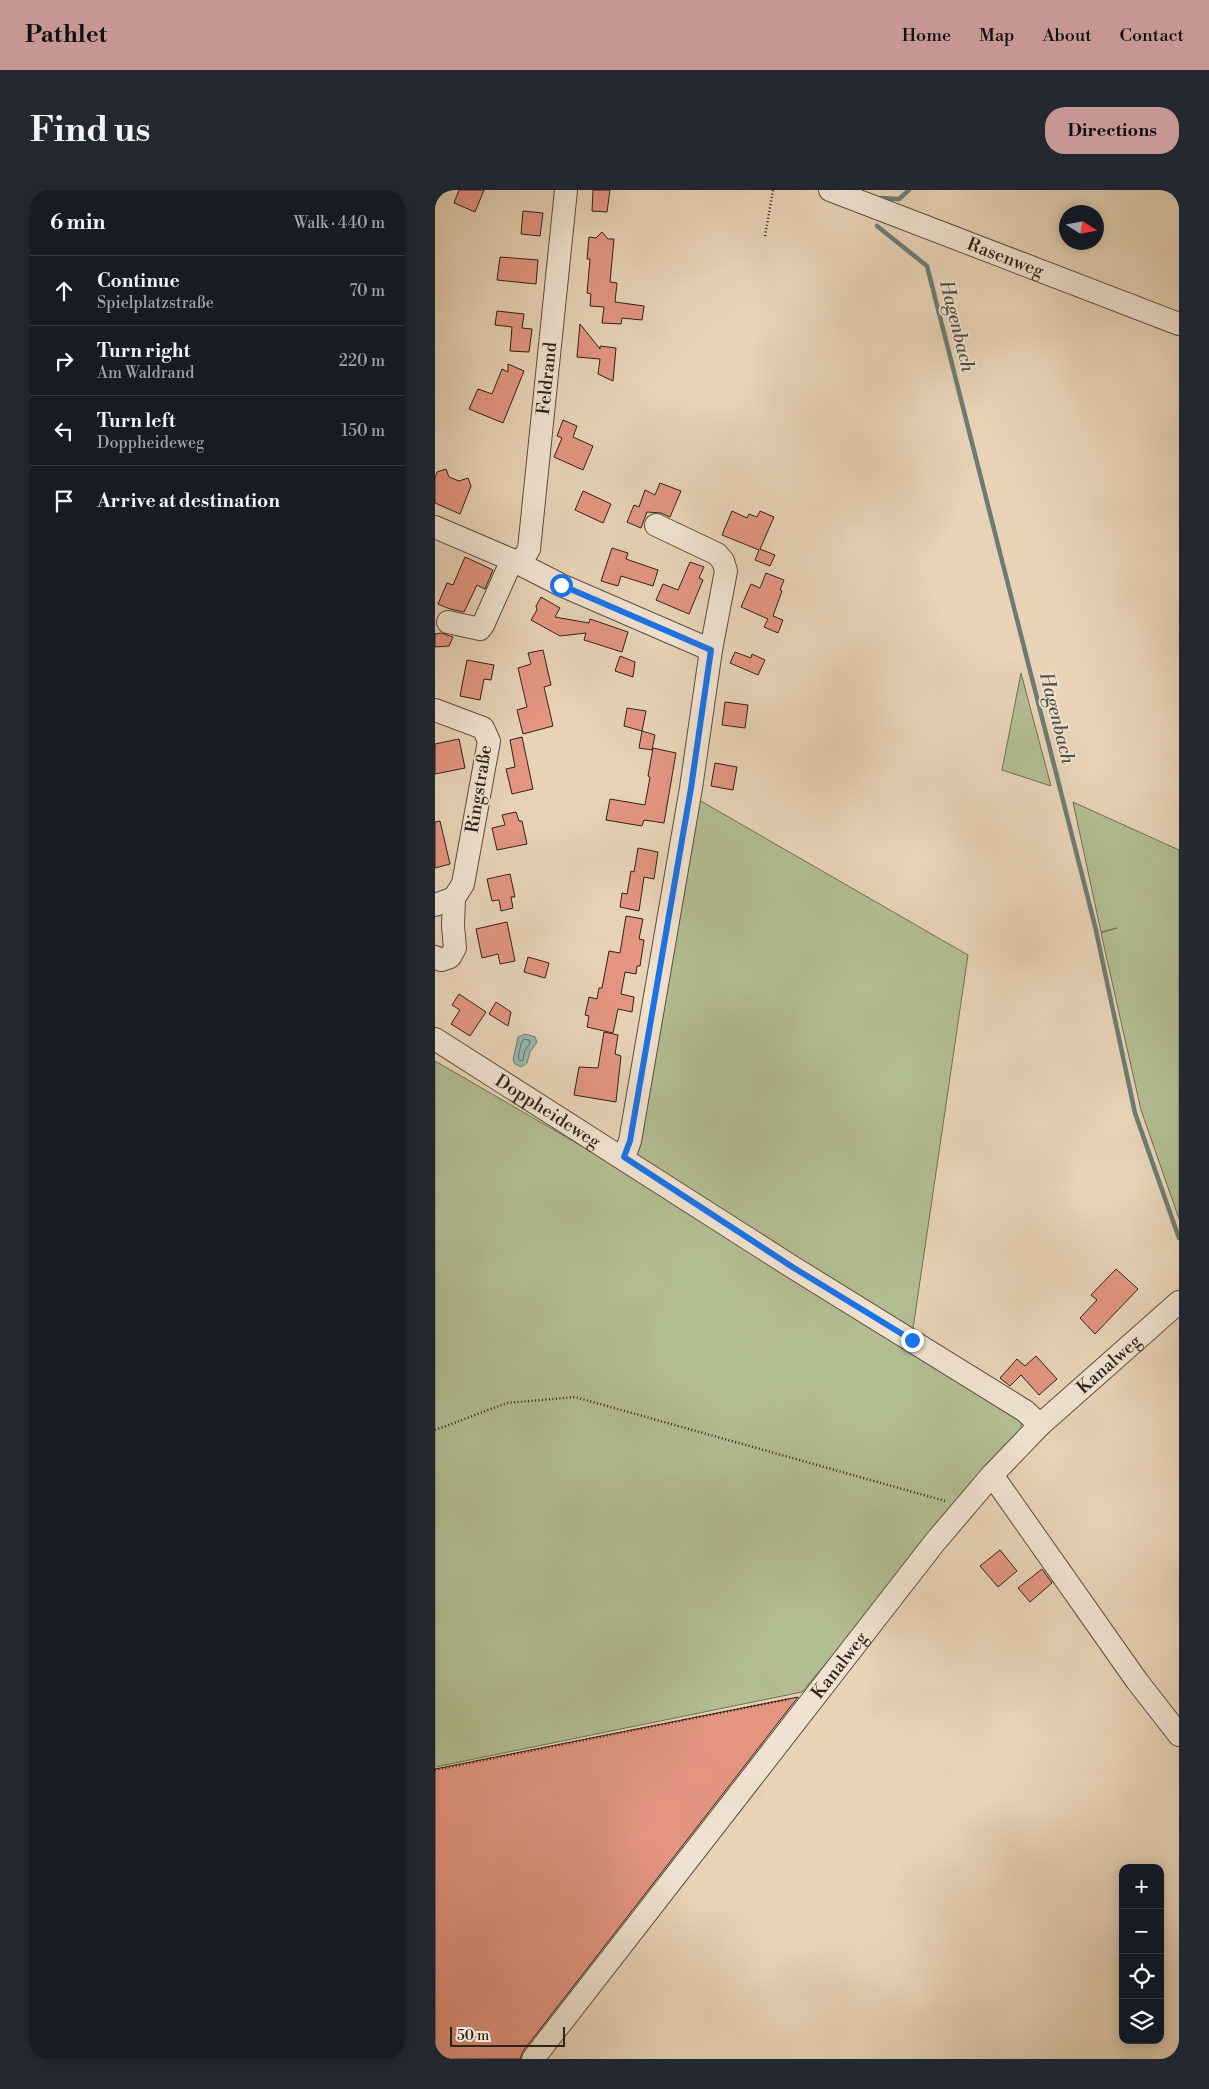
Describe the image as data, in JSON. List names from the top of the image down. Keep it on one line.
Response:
{"streets":{"street":["Rasenweg","Feldrand","Ringstraße","Doppheideweg","Kanalweg"]},"crossings":[["Doppheideweg","Kanalweg"]],"water":["Hagenbach"],"scale_bar":"50 m","north":"right","page":{"header":"Pathlet","nav":["Home","Map","About","Contact"],"buttons":"Directions","title":"Find us","heading":["6 min","Walk · 440 m"],"list":[["Continue","Spielplatzstraße","70 m"],["Turn right","Am Waldrand","220 m"],["Turn left","Doppheideweg","150 m"],"Arrive at destination"],"map_buttons":["+","−"],"scale":"50 m"}}
